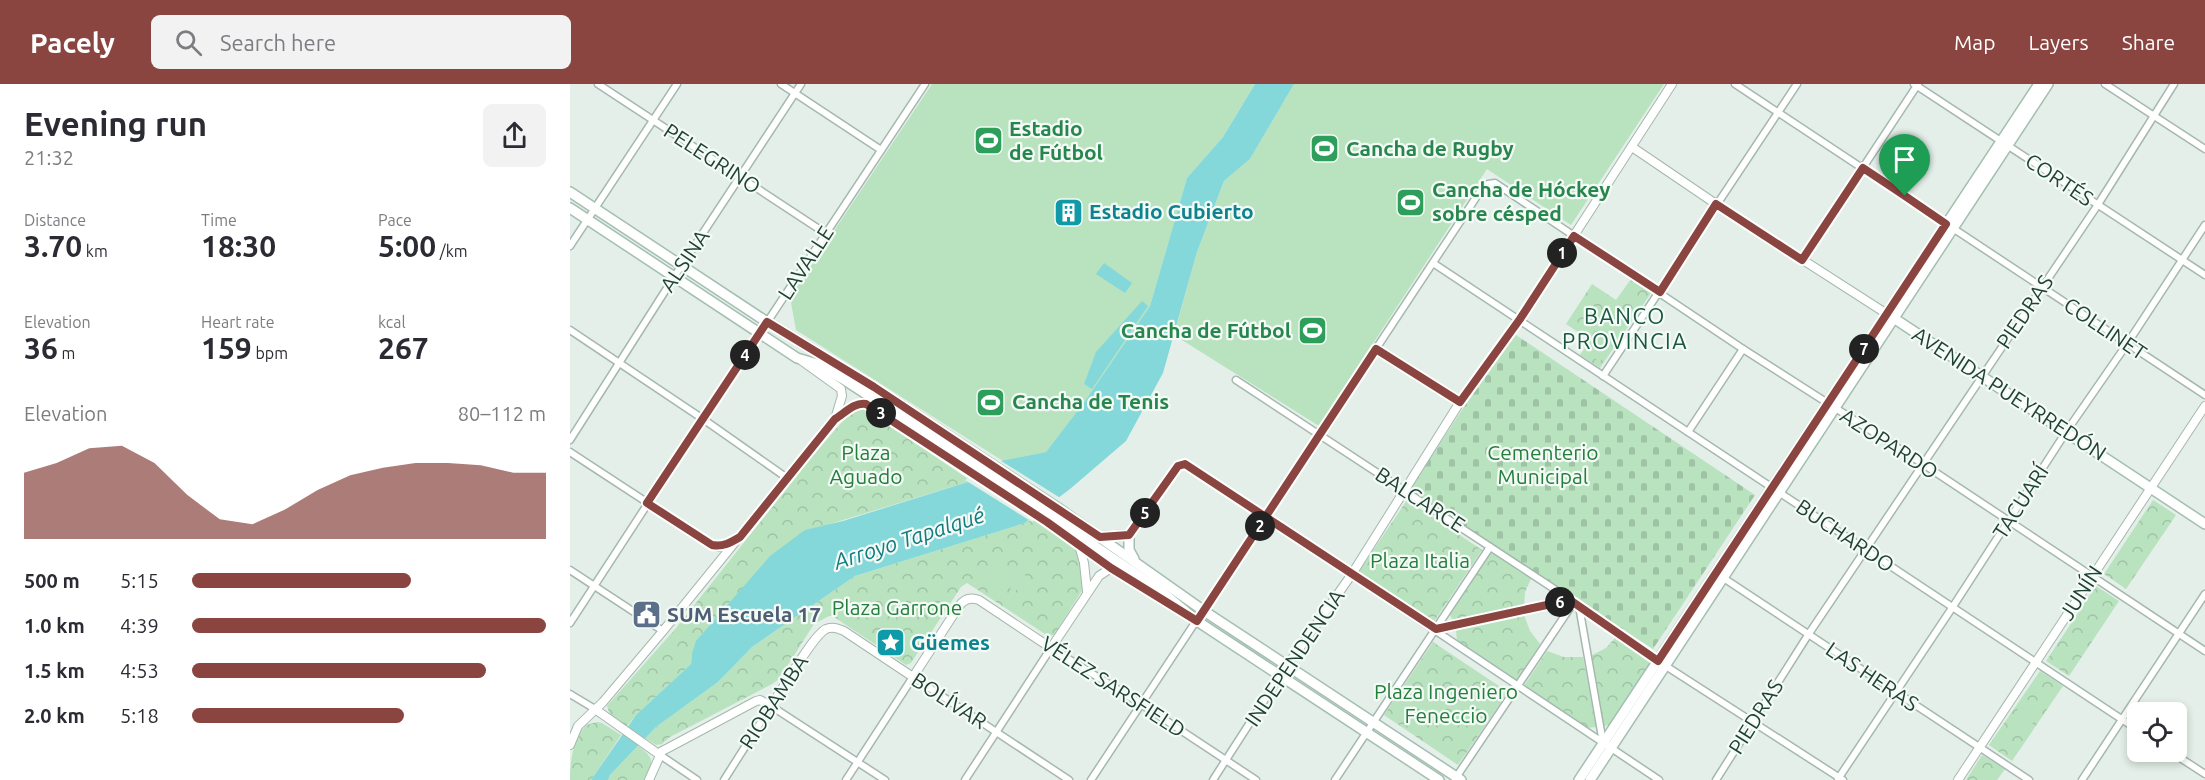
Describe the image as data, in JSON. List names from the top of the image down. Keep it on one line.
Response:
{"streets":{"main road":["AVENIDA PUEYRREDÓN"],"street":["PELEGRINO","CORTÉS","ALSINA","LAVALLE","PIEDRAS","COLLINET","AZOPARDO","BALCARCE","TACUARÍ","BUCHARDO","JUNÍN","INDEPENDENCIA","LAS HERAS","VÉLEZ SARSFIELD","BOLÍVAR","RIOBAMBA"]},"crossings":[["PELEGRINO","ALSINA"],["PELEGRINO","LAVALLE"],["CORTÉS","PIEDRAS"],["CORTÉS","TACUARÍ"],["PIEDRAS","COLLINET"],["PIEDRAS","AVENIDA PUEYRREDÓN"],["PIEDRAS","AZOPARDO"],["PIEDRAS","BALCARCE"],["PIEDRAS","BUCHARDO"],["PIEDRAS","LAS HERAS"],["COLLINET","TACUARÍ"],["AVENIDA PUEYRREDÓN","TACUARÍ"],["AVENIDA PUEYRREDÓN","JUNÍN"],["AVENIDA PUEYRREDÓN","INDEPENDENCIA"],["AZOPARDO","TACUARÍ"],["AZOPARDO","BUCHARDO"],["AZOPARDO","JUNÍN"],["AZOPARDO","INDEPENDENCIA"],["BALCARCE","TACUARÍ"],["BALCARCE","INDEPENDENCIA"],["TACUARÍ","BUCHARDO"],["TACUARÍ","LAS HERAS"],["BUCHARDO","JUNÍN"],["BUCHARDO","INDEPENDENCIA"],["JUNÍN","LAS HERAS"],["INDEPENDENCIA","VÉLEZ SARSFIELD"],["VÉLEZ SARSFIELD","BOLÍVAR"],["BOLÍVAR","RIOBAMBA"]],"districts":["BANCO PROVINCIA"],"water":["Arroyo Tapalqué"],"parks":["Plaza Aguado","Cementerio Municipal","Plaza Italia","Plaza Garrone","Plaza Ingeniero Feneccio"],"places":{"sports":["Estadio de Fútbol","Cancha de Rugby","Cancha de Hóckey sobre césped","Cancha de Fútbol","Cancha de Tenis"],"building":["Estadio Cubierto"],"public building":["SUM Escuela 17"],"place":["Güemes"]},"page":{"header":"Pacely","search":"Search here","nav":["Map","Layers","Share"],"heading":["Evening run","21:32"],"stats":[["Distance","3.70 km"],["Time","18:30"],["Pace","5:00 /km"],["Elevation","36 m"],["Heart rate","159 bpm"],["kcal","267"]],"pins":["1","7","4","3","5","2","6"],"chart":["Elevation","80–112 m"],"list":[{"name":"500 m","note":"5:15"},{"name":"1.0 km","note":"4:39"},{"name":"1.5 km","note":"4:53"},{"name":"2.0 km","note":"5:18"}]}}
